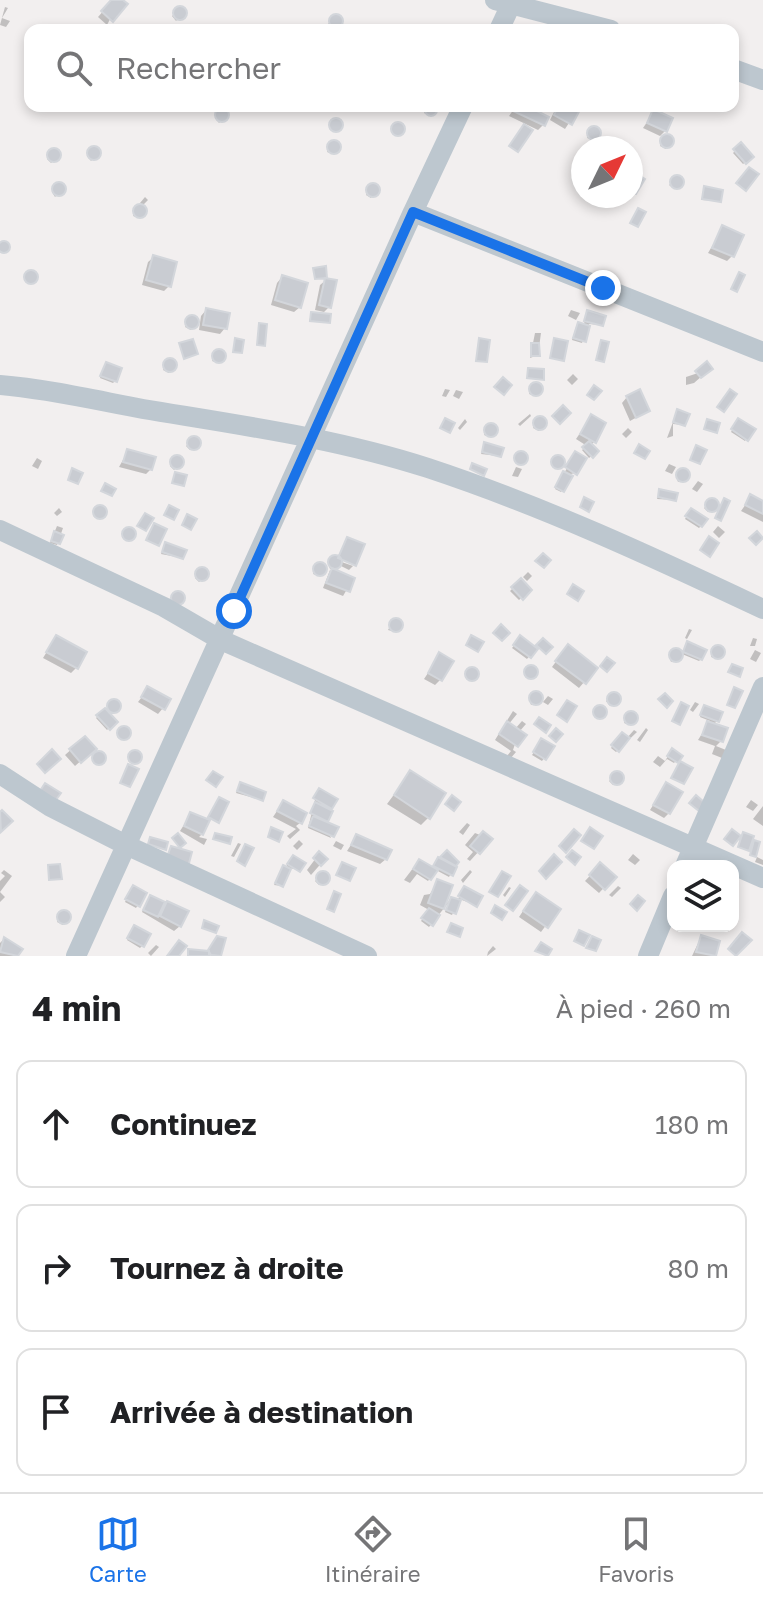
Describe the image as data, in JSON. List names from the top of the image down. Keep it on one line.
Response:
{"north":"top right","page":{"search":"Rechercher","heading":["4 min","À pied · 260 m"],"list":[["Continuez","180 m"],["Tournez à droite","80 m"],"Arrivée à destination"],"nav":["Carte","Itinéraire","Favoris"]}}
